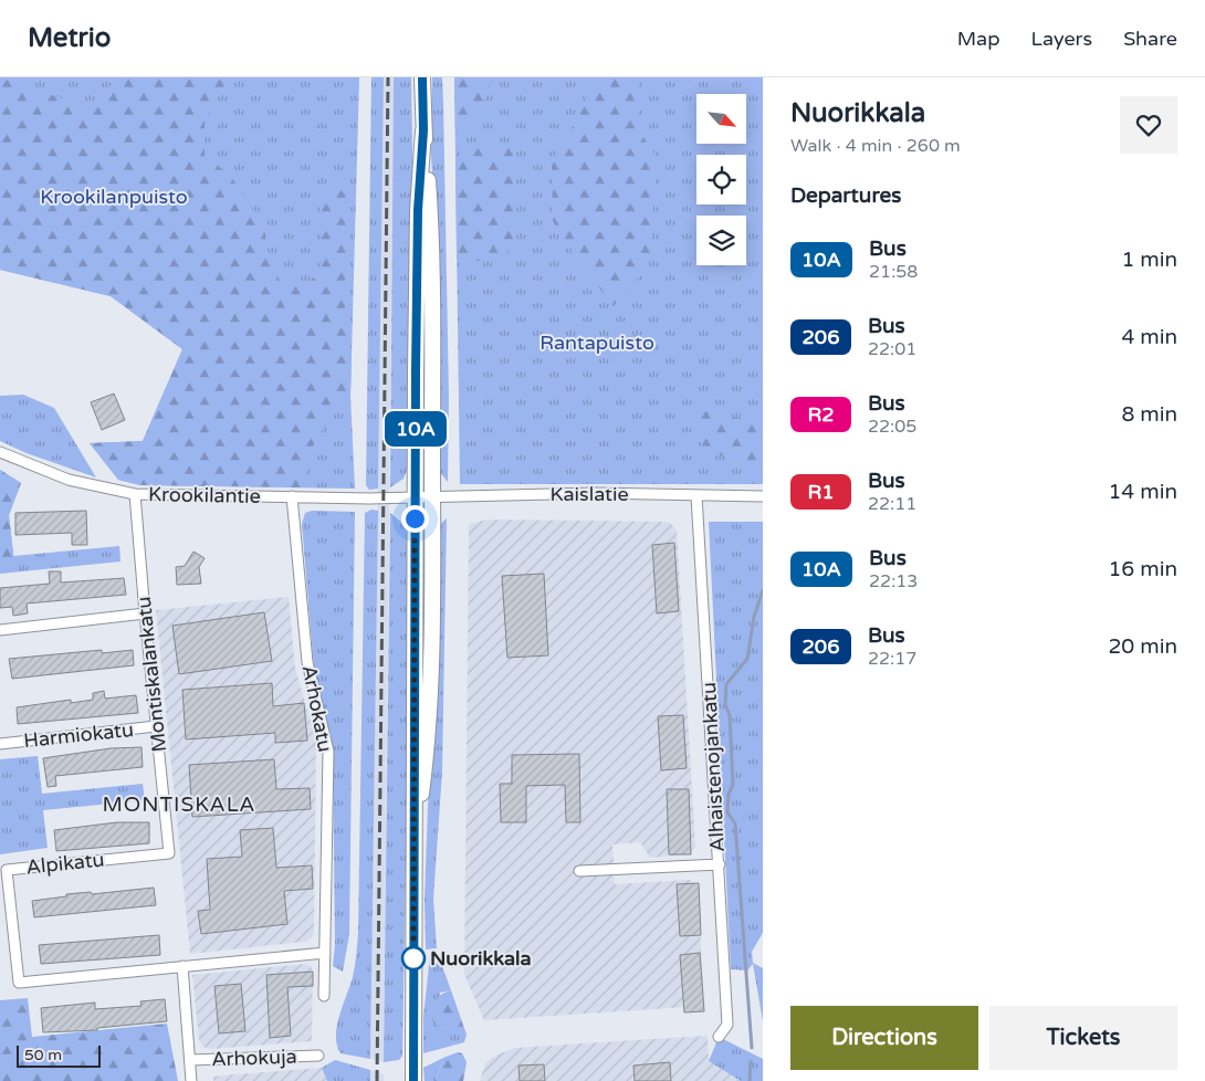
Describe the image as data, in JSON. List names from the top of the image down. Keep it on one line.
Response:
{"streets":{"street":["Kaislatie","Krookilantie","Montiskalankatu","Arhokatu","Harmiokatu","Alhaistenojankatu","Alpikatu","Arhokuja"]},"crossings":[["Kaislatie","Krookilantie"],["Kaislatie","Alhaistenojankatu"],["Krookilantie","Montiskalankatu"],["Krookilantie","Arhokatu"],["Montiskalankatu","Harmiokatu"],["Montiskalankatu","Alpikatu"]],"districts":["MONTISKALA"],"parks":["Krookilanpuisto","Rantapuisto"],"places":["Nuorikkala"],"lines":["bus line 10A"],"scale_bar":"50 m","north":"bottom right","page":{"header":"Metrio","nav":["Map","Layers","Share"],"on_map":"10A","heading":[["Nuorikkala","Walk · 4 min · 260 m"],"Departures"],"list":[{"mark":"10A","name":"Bus","note":"21:58","value":"1 min"},{"mark":"206","name":"Bus","note":"22:01","value":"4 min"},{"mark":"R2","name":"Bus","note":"22:05","value":"8 min"},{"mark":"R1","name":"Bus","note":"22:11","value":"14 min"},{"mark":"10A","name":"Bus","note":"22:13","value":"16 min"},{"mark":"206","name":"Bus","note":"22:17","value":"20 min"}],"buttons":["Directions","Tickets"],"scale":"50 m"}}
